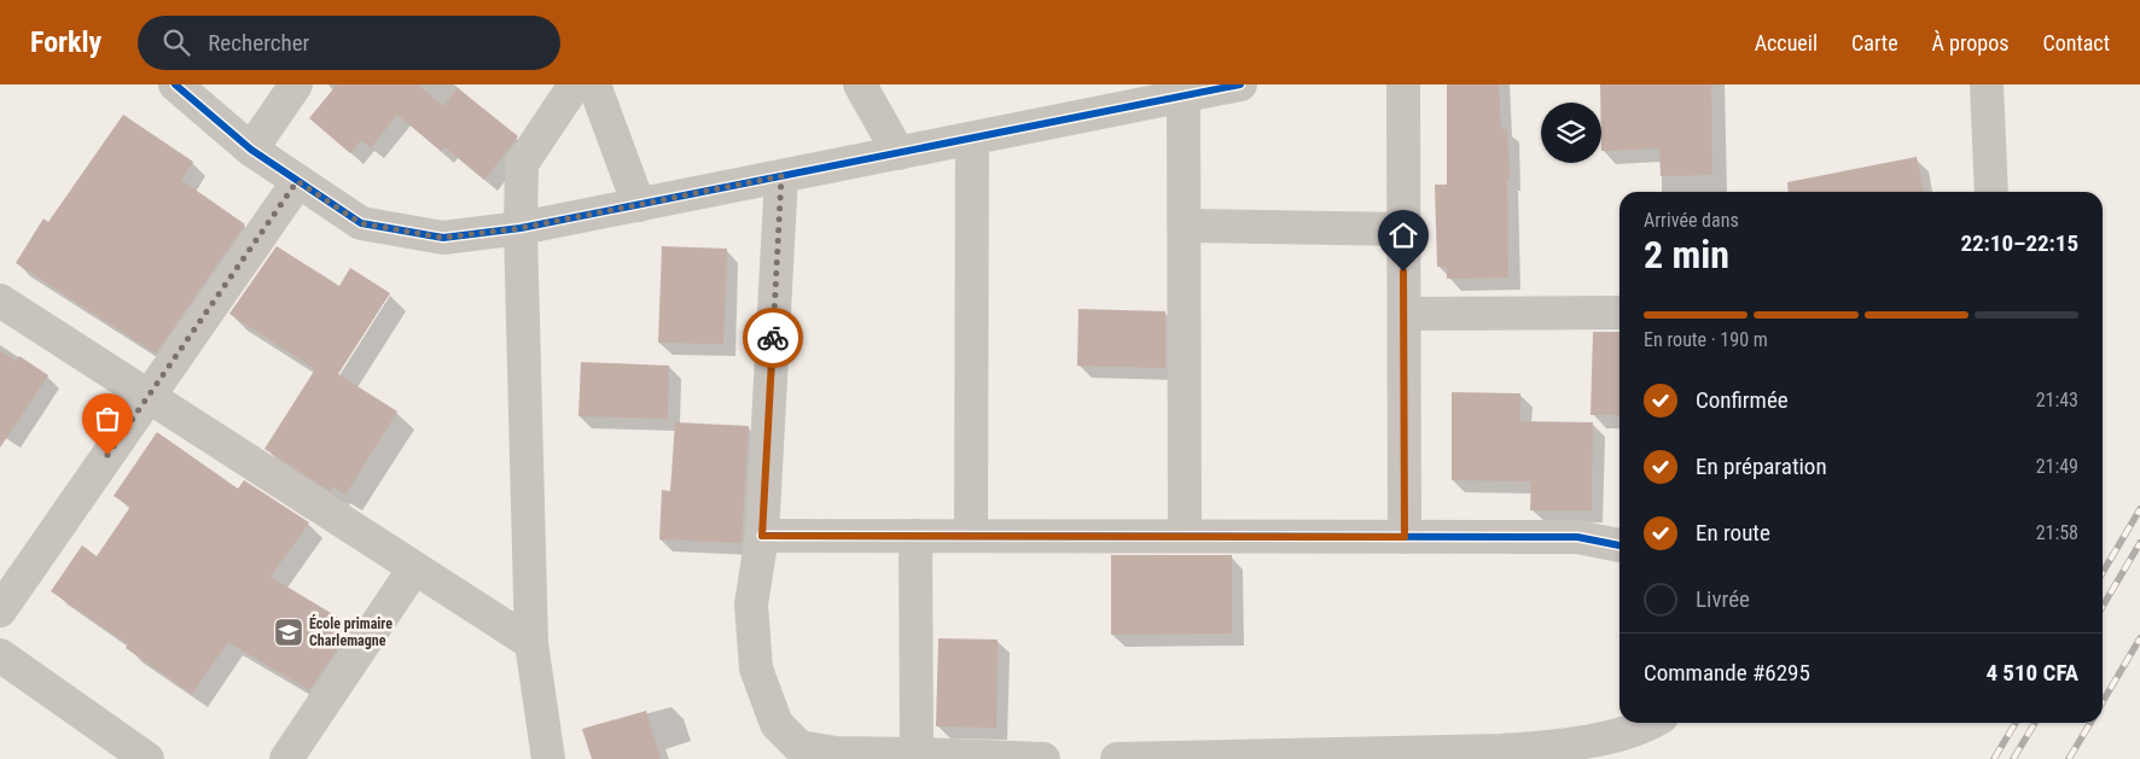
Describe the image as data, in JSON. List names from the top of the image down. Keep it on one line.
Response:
{"places":{"school or university":["École primaire Charlemagne"]},"page":{"header":"Forkly","search":"Rechercher","nav":["Accueil","Carte","À propos","Contact"],"heading":["2 min","Arrivée dans","22:10–22:15"],"panel":["Commande #6295","4 510 CFA"],"bar":"En route · 190 m","list":[["Confirmée","21:43"],["En préparation","21:49"],["En route","21:58"],"Livrée"]}}
